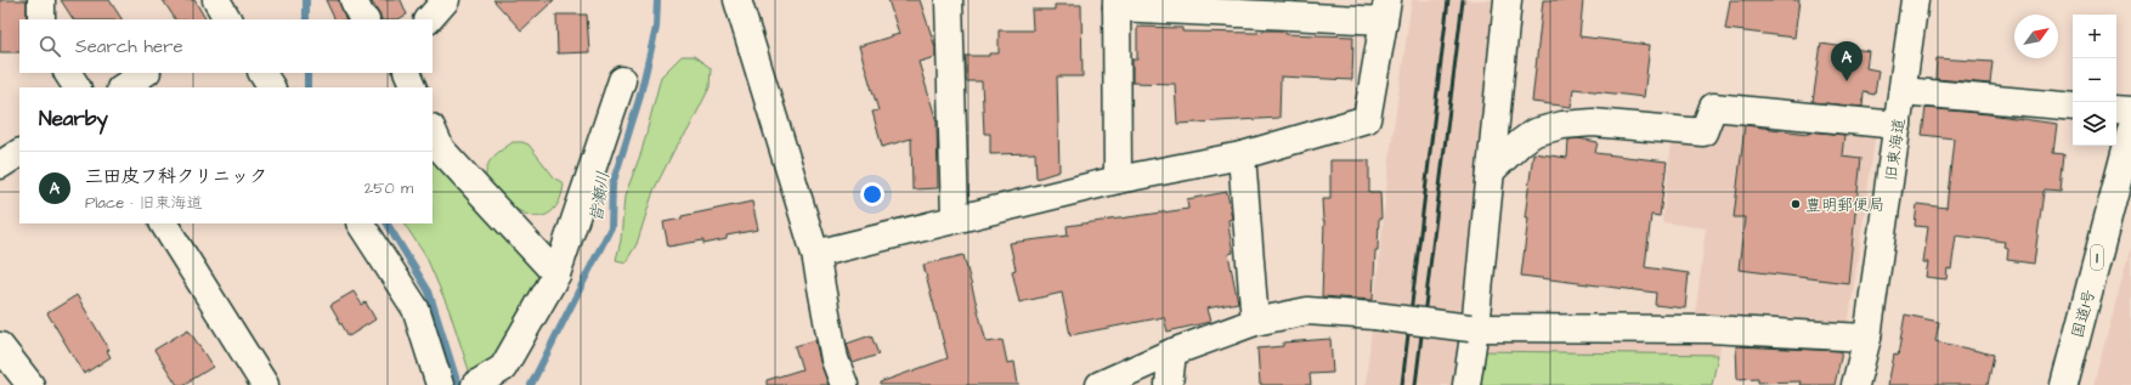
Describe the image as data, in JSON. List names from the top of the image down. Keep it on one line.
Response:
{"streets":{"main road":["旧東海道","1","国道1号"]},"water":["皆瀬川"],"places":["豊明郵便局"],"north":"top right","page":{"map_buttons":["+","−"],"search":"Search here","pins":"A","heading":"Nearby","list":[{"mark":"A","name":"三田皮フ科クリニック","note":"Place · 旧東海道","value":"250 m"}]}}
